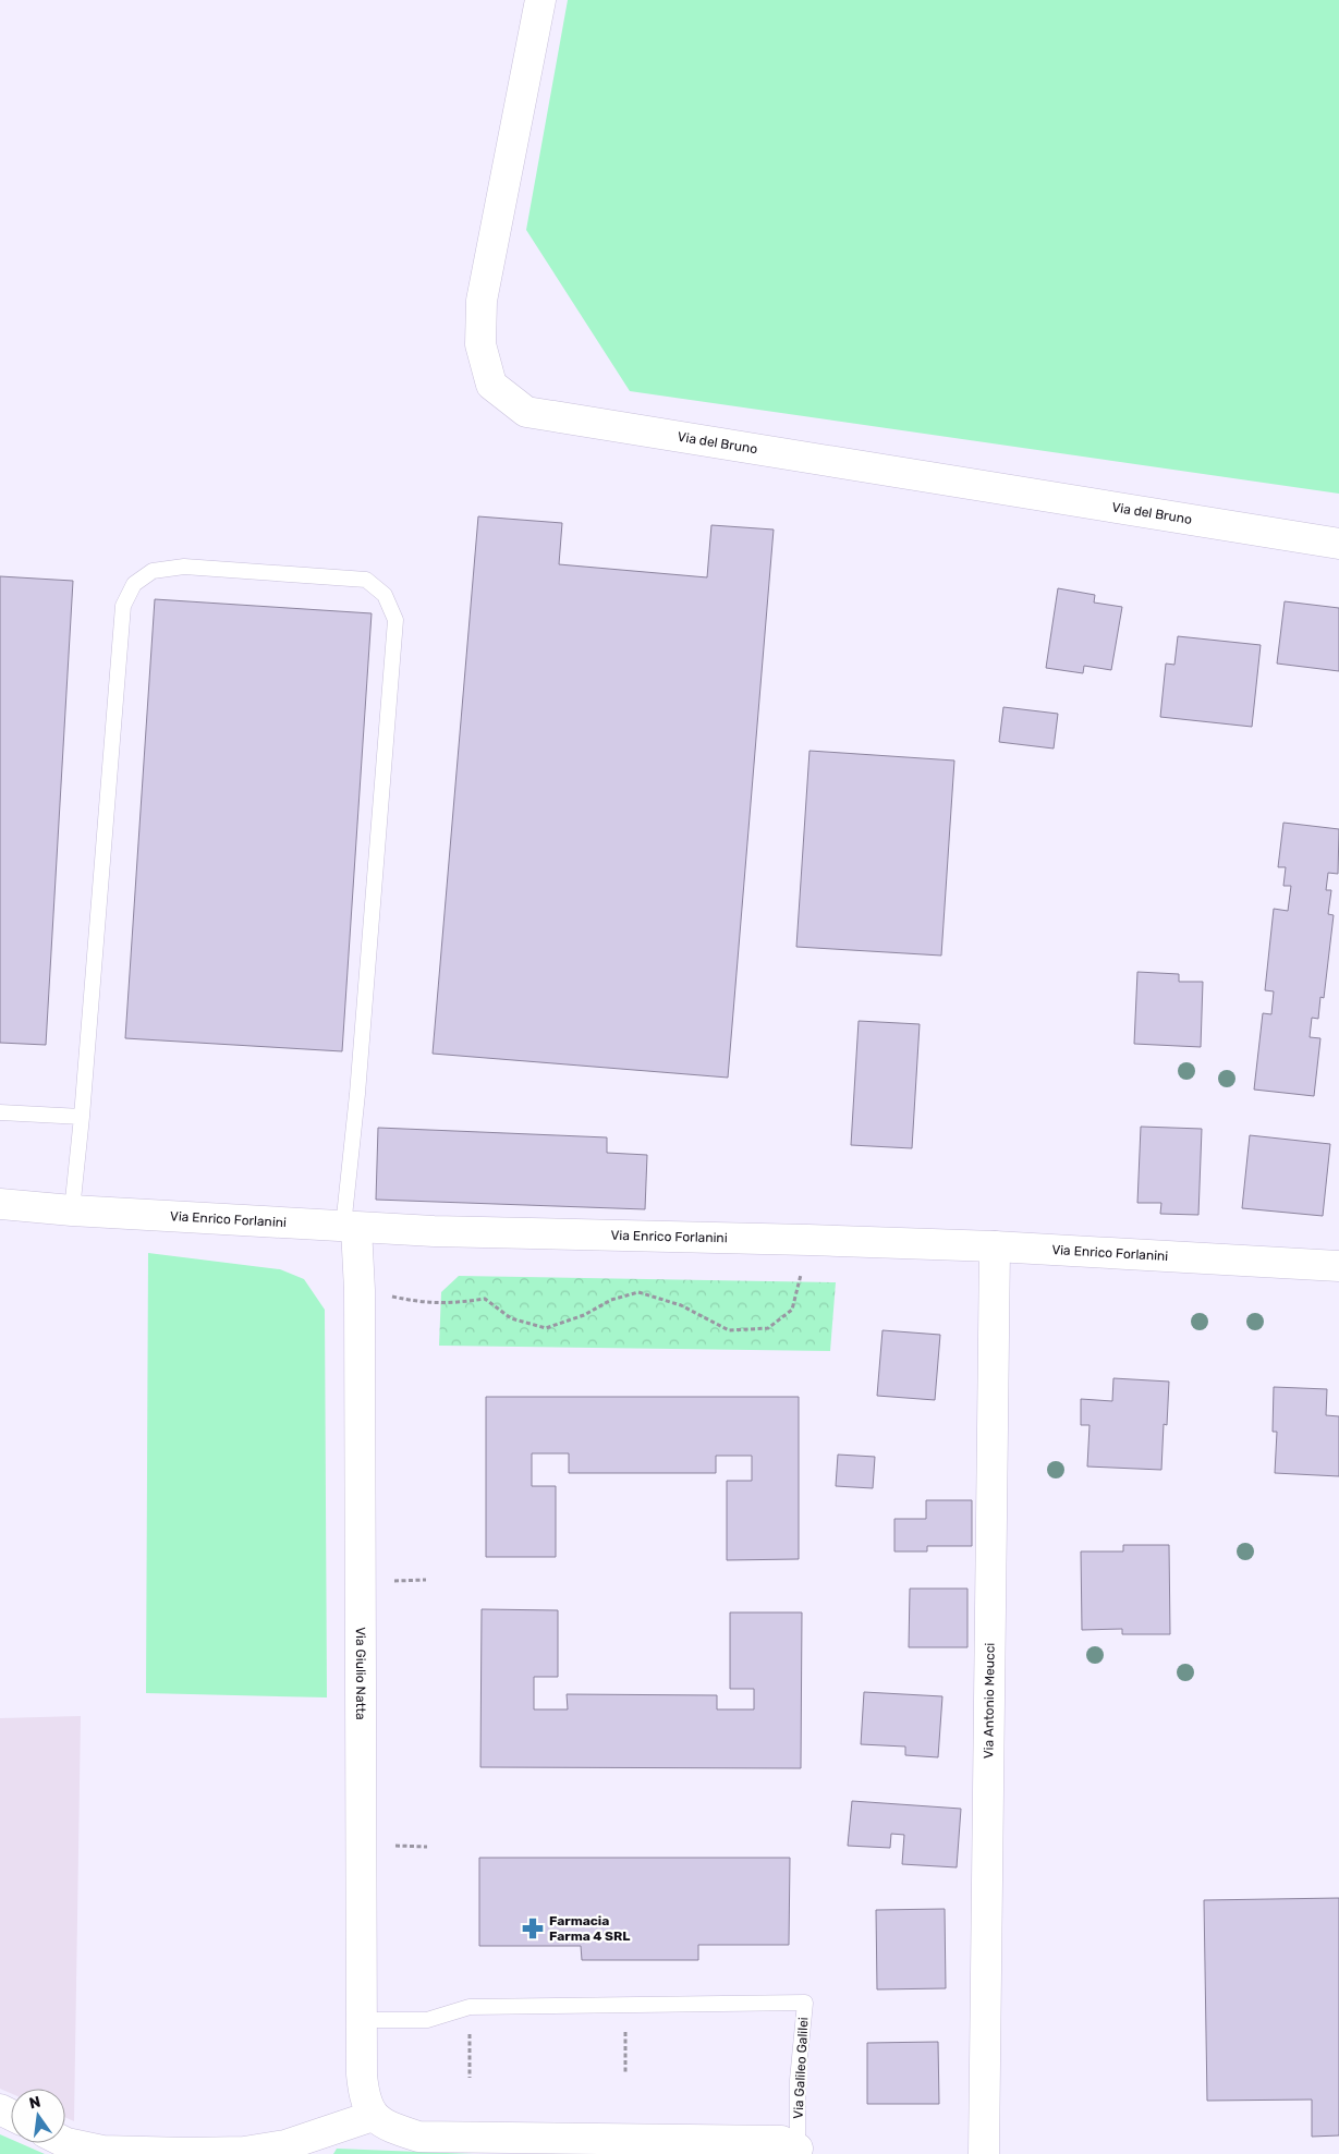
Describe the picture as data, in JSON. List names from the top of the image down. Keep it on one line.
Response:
{"streets":{"street":["Via del Bruno","Via Enrico Forlanini","Via Giulio Natta","Via Antonio Meucci","Via Galileo Galilei"]},"crossings":[["Via Enrico Forlanini","Via Giulio Natta"],["Via Enrico Forlanini","Via Antonio Meucci"],["Via Giulio Natta","Via Galileo Galilei"]],"places":{"pharmacy":["Farmacia Farma 4 SRL"]},"north":"top"}
